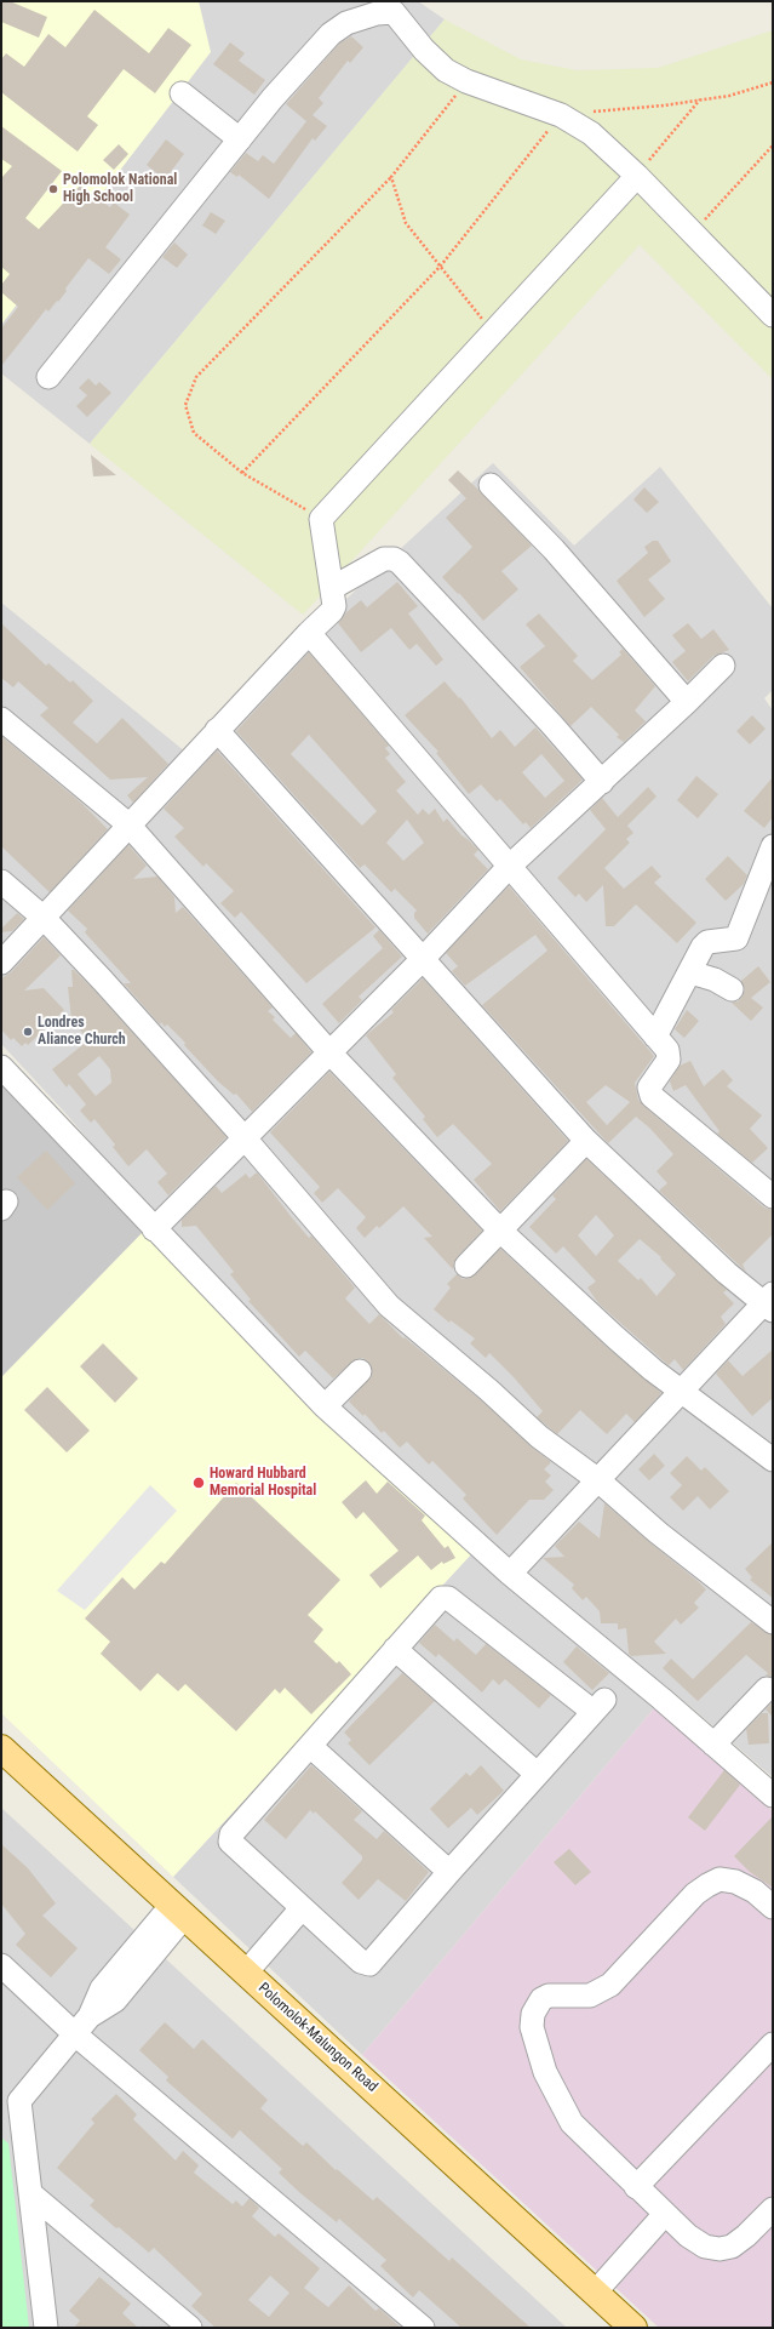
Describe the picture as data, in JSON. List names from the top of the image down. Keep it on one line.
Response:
{"streets":{"main road":["Polomolok-Malungon Road"]},"places":["Polomolok National High School","Londres Aliance Church","Howard Hubbard Memorial Hospital"]}
